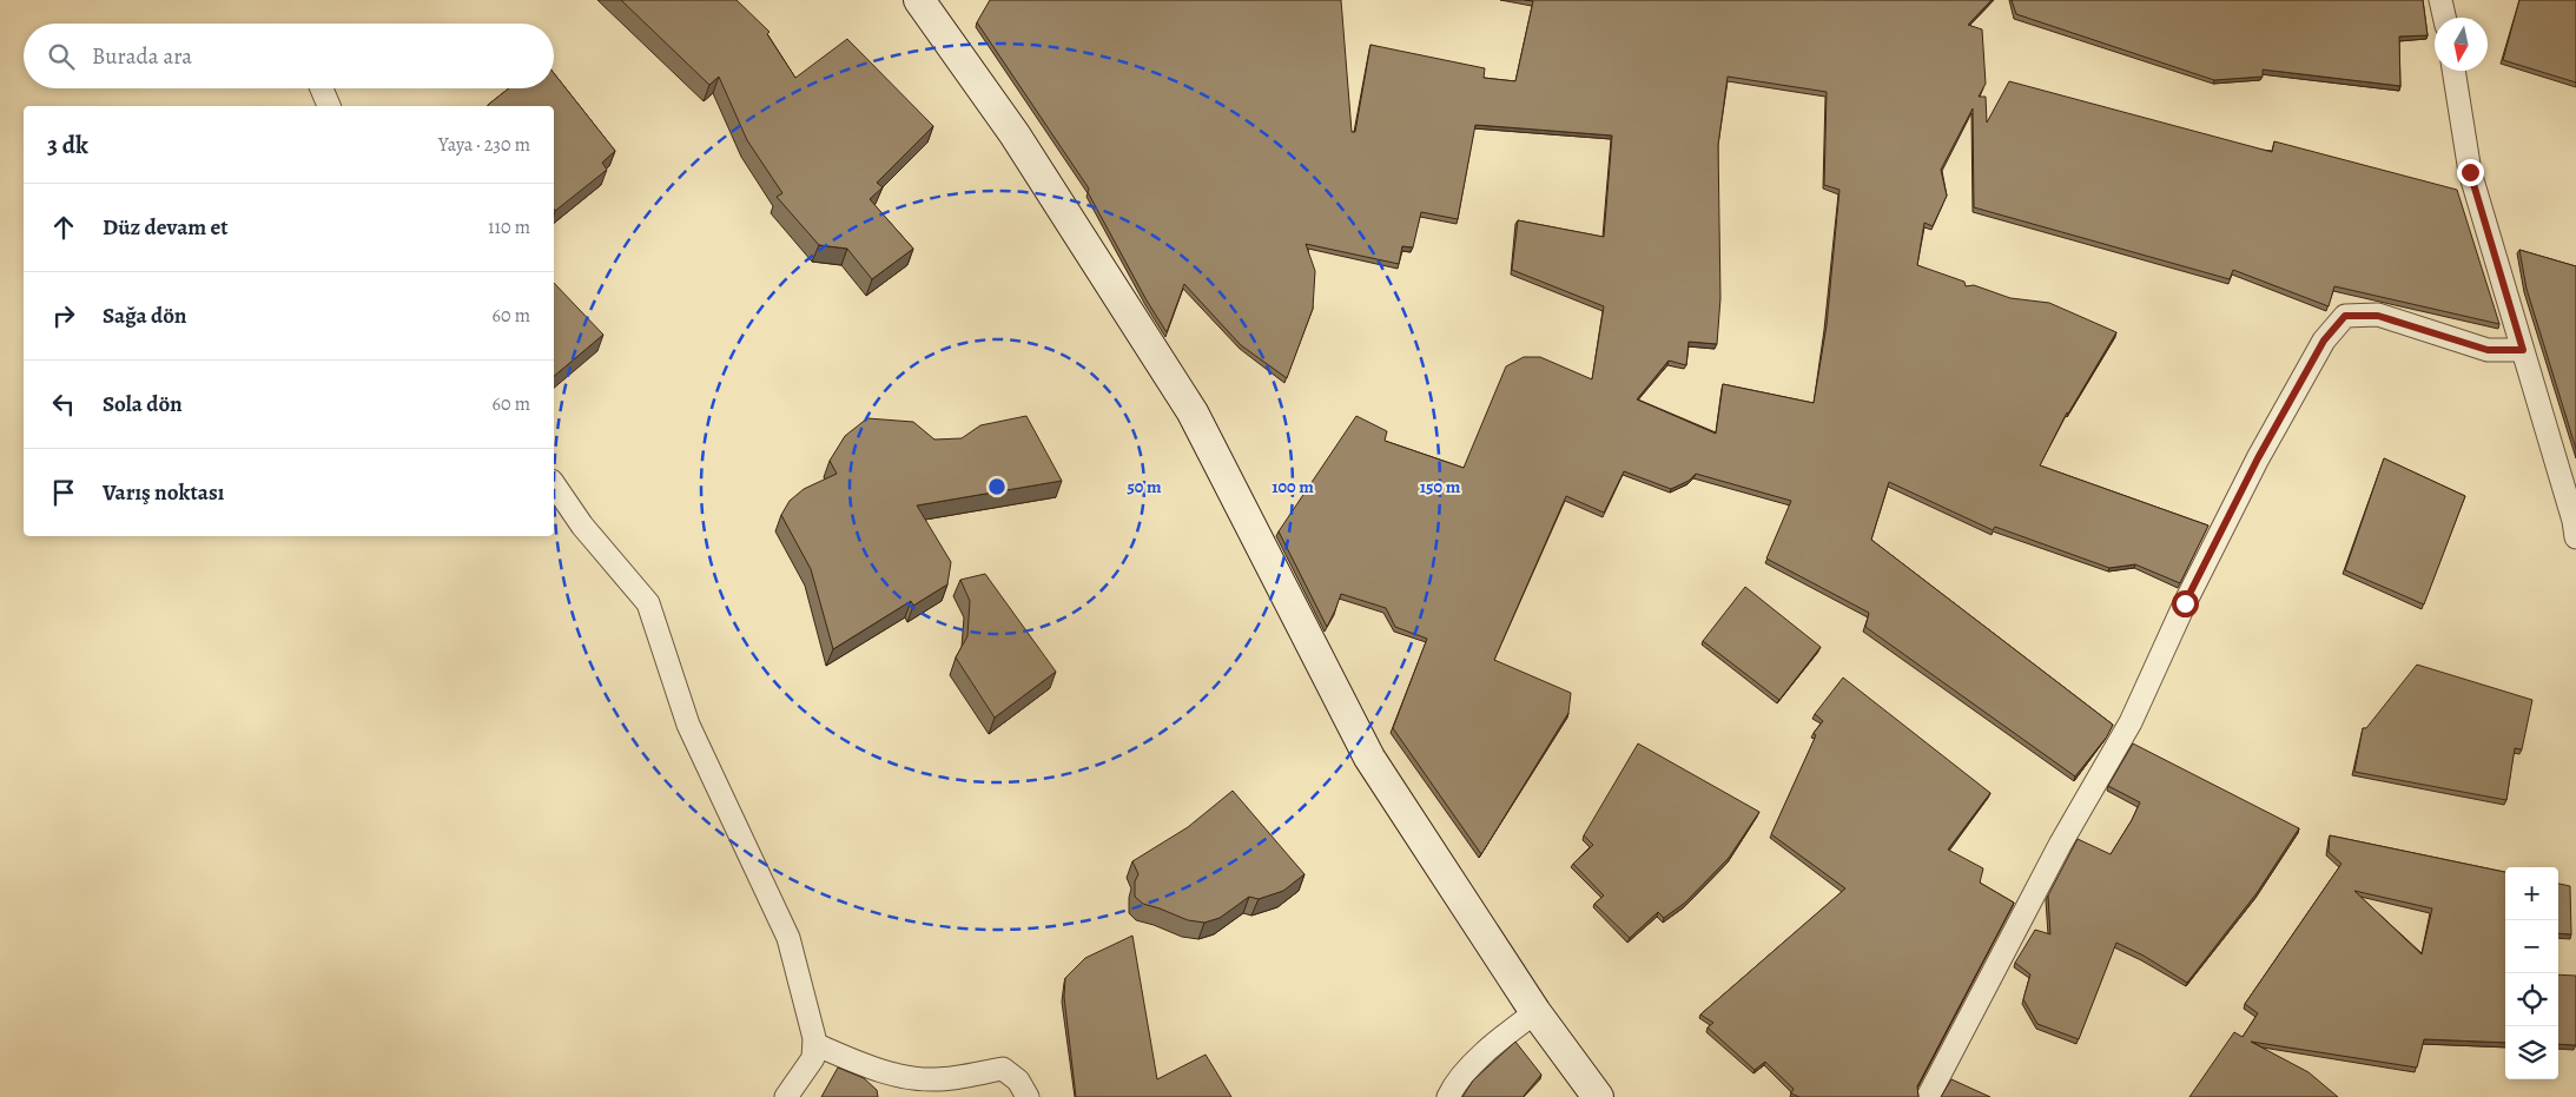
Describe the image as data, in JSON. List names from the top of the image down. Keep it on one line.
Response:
{"north":"bottom","page":{"search":"Burada ara","heading":["3 dk","Yaya · 230 m"],"list":[["Düz devam et","110 m"],["Sağa dön","60 m"],["Sola dön","60 m"],"Varış noktası"],"map_buttons":["+","−"]},"rings":["50 m","100 m","150 m"]}
